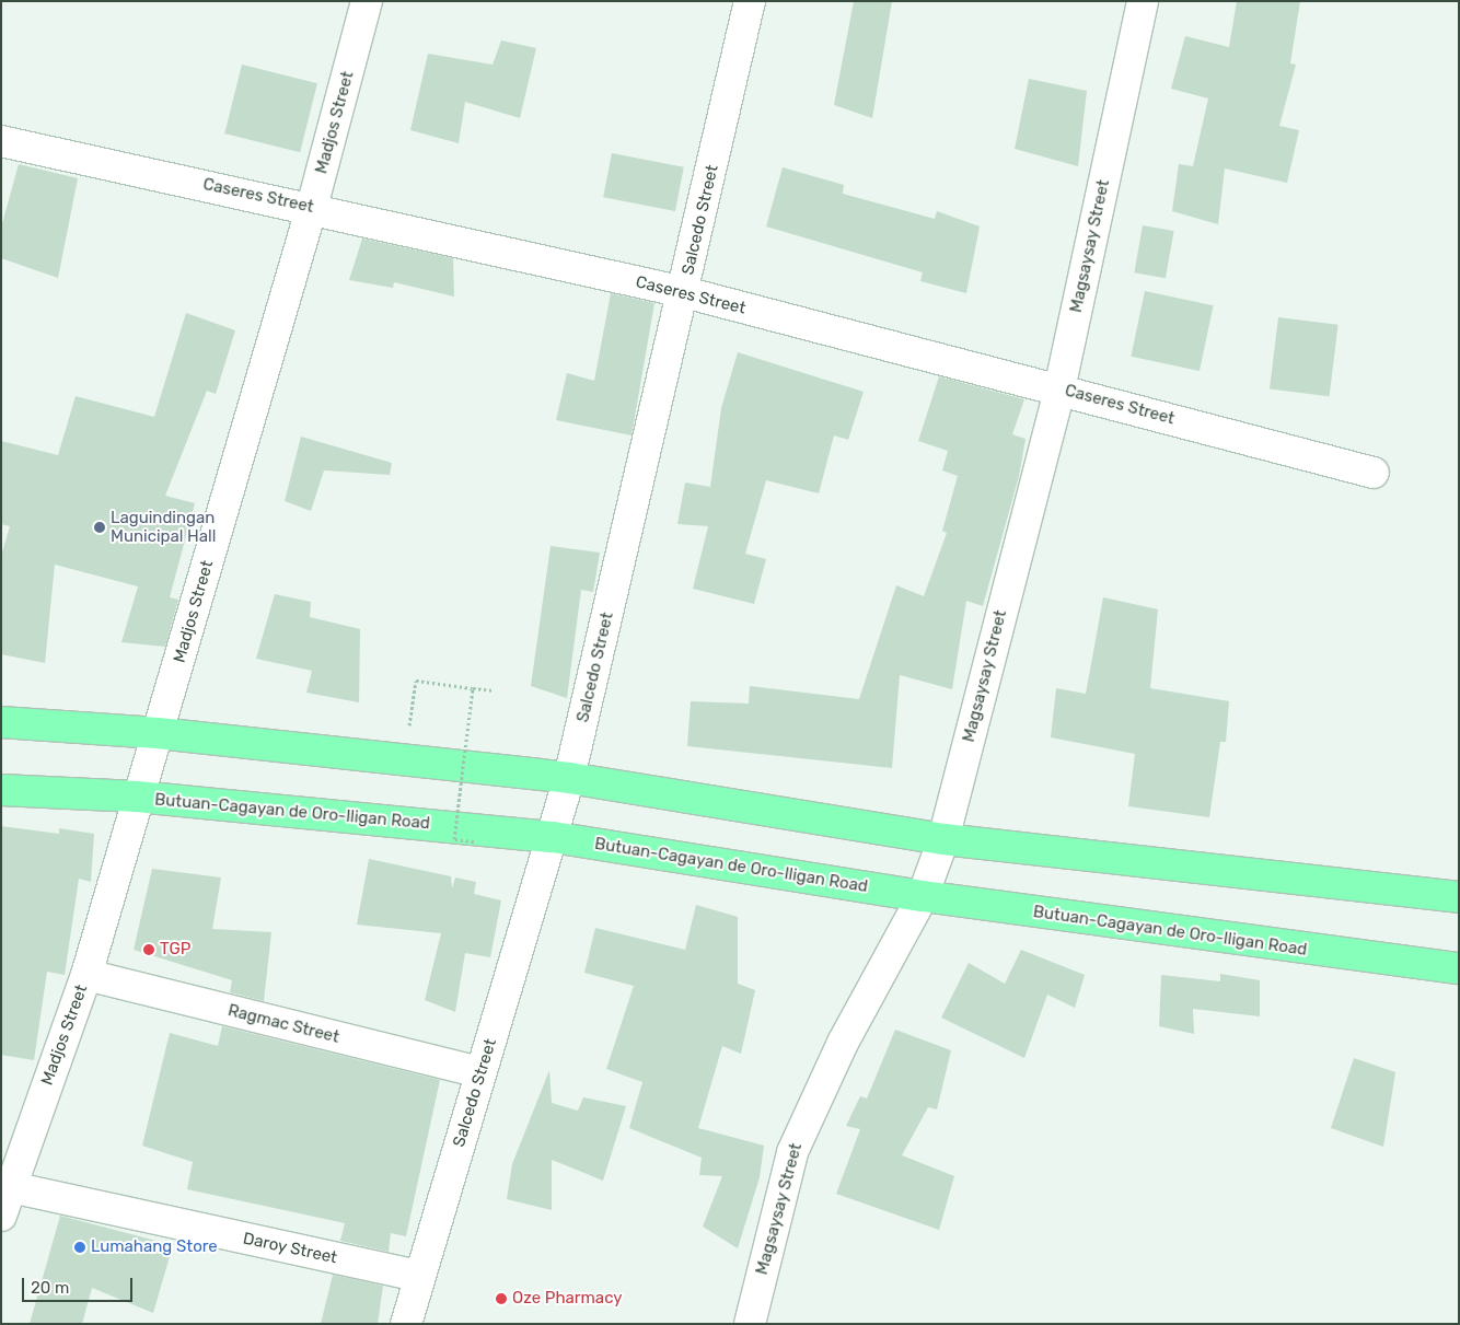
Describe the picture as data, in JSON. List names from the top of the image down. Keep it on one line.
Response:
{"streets":{"highway":["Butuan-Cagayan de Oro-Iligan Road"],"street":["Madjos Street","Caseres Street","Salcedo Street","Magsaysay Street","Ragmac Street","Daroy Street"]},"crossings":[["Madjos Street","Caseres Street"],["Madjos Street","Butuan-Cagayan de Oro-Iligan Road"],["Madjos Street","Ragmac Street"],["Madjos Street","Daroy Street"],["Caseres Street","Salcedo Street"],["Caseres Street","Magsaysay Street"],["Salcedo Street","Butuan-Cagayan de Oro-Iligan Road"],["Salcedo Street","Ragmac Street"],["Salcedo Street","Daroy Street"],["Magsaysay Street","Butuan-Cagayan de Oro-Iligan Road"]],"places":["Laguindingan Municipal Hall","TGP","Lumahang Store","Oze Pharmacy"],"scale_bar":"20 m"}
